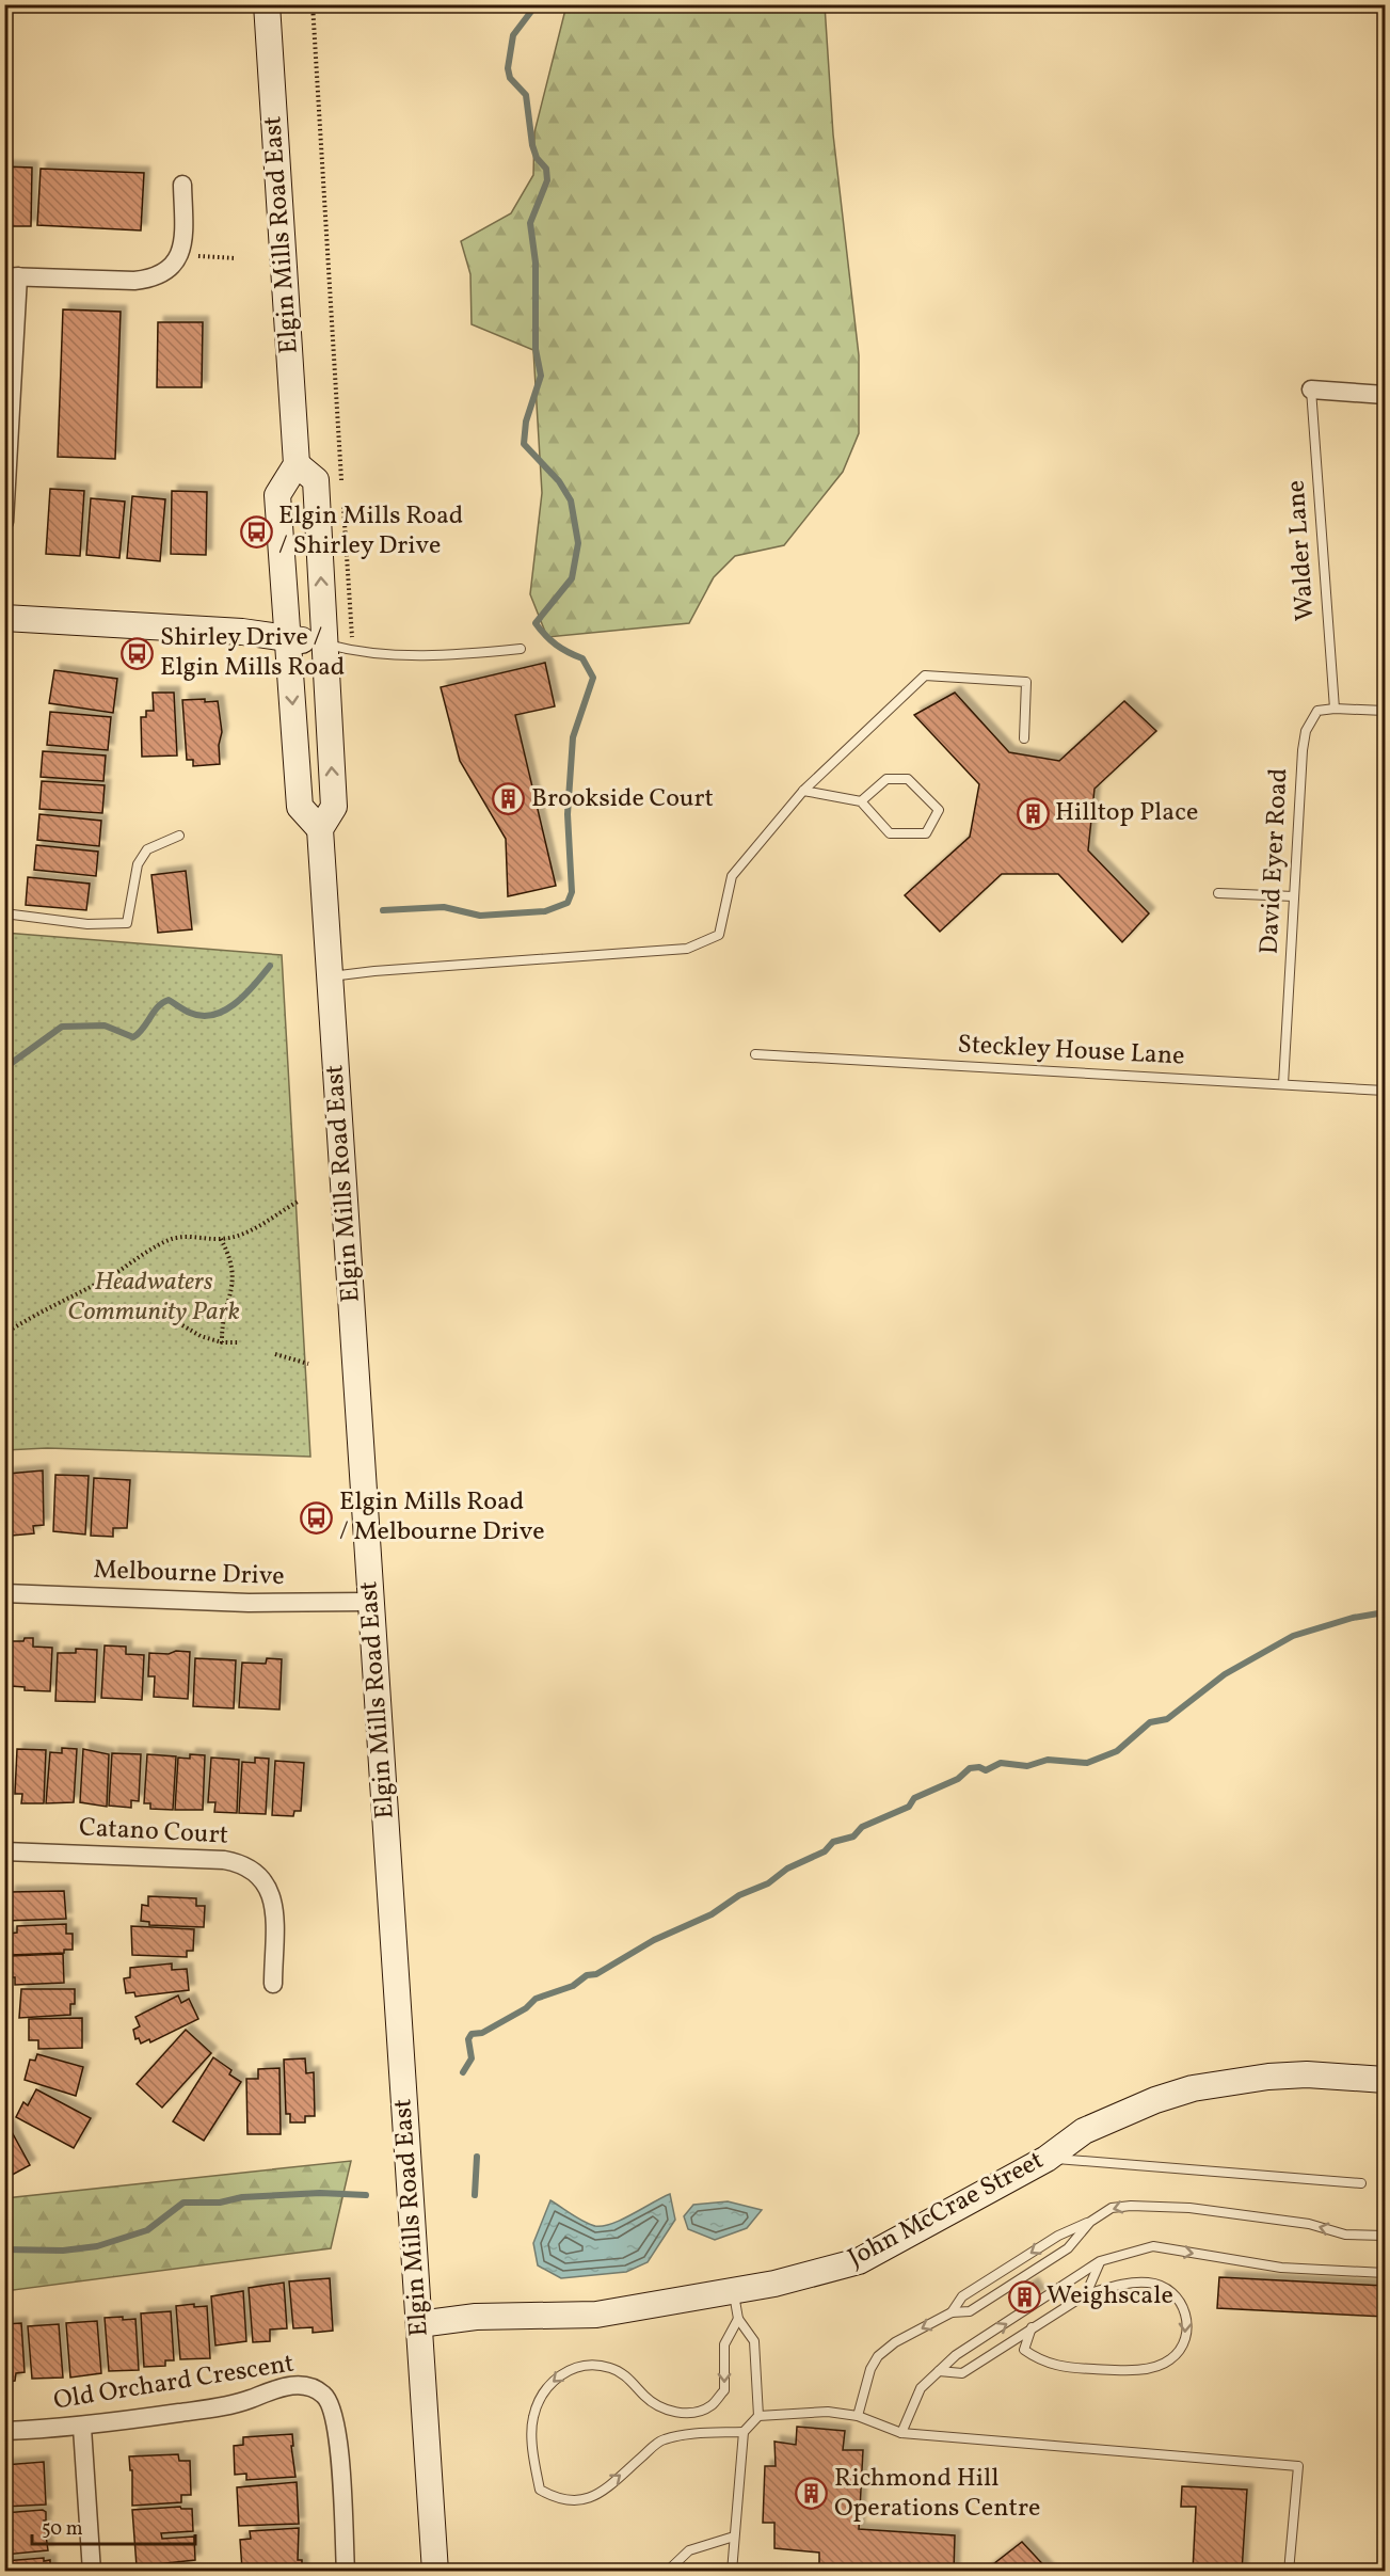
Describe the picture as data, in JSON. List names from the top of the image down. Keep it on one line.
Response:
{"streets":{"main road":["Elgin Mills Road East","John McCrae Street"],"street":["Melbourne Drive","Catano Court","Old Orchard Crescent"],"lane":["Walder Lane","David Eyer Road","Steckley House Lane"]},"crossings":[["Elgin Mills Road East","Melbourne Drive"],["Elgin Mills Road East","John McCrae Street"],["Walder Lane","David Eyer Road"],["David Eyer Road","Steckley House Lane"]],"parks":["Headwaters Community Park"],"places":{"bus stop":["Elgin Mills Road / Shirley Drive","Shirley Drive / Elgin Mills Road","Elgin Mills Road / Melbourne Drive"],"building":["Brookside Court","Hilltop Place","Weighscale","Richmond Hill Operations Centre"]},"scale_bar":"50 m"}
